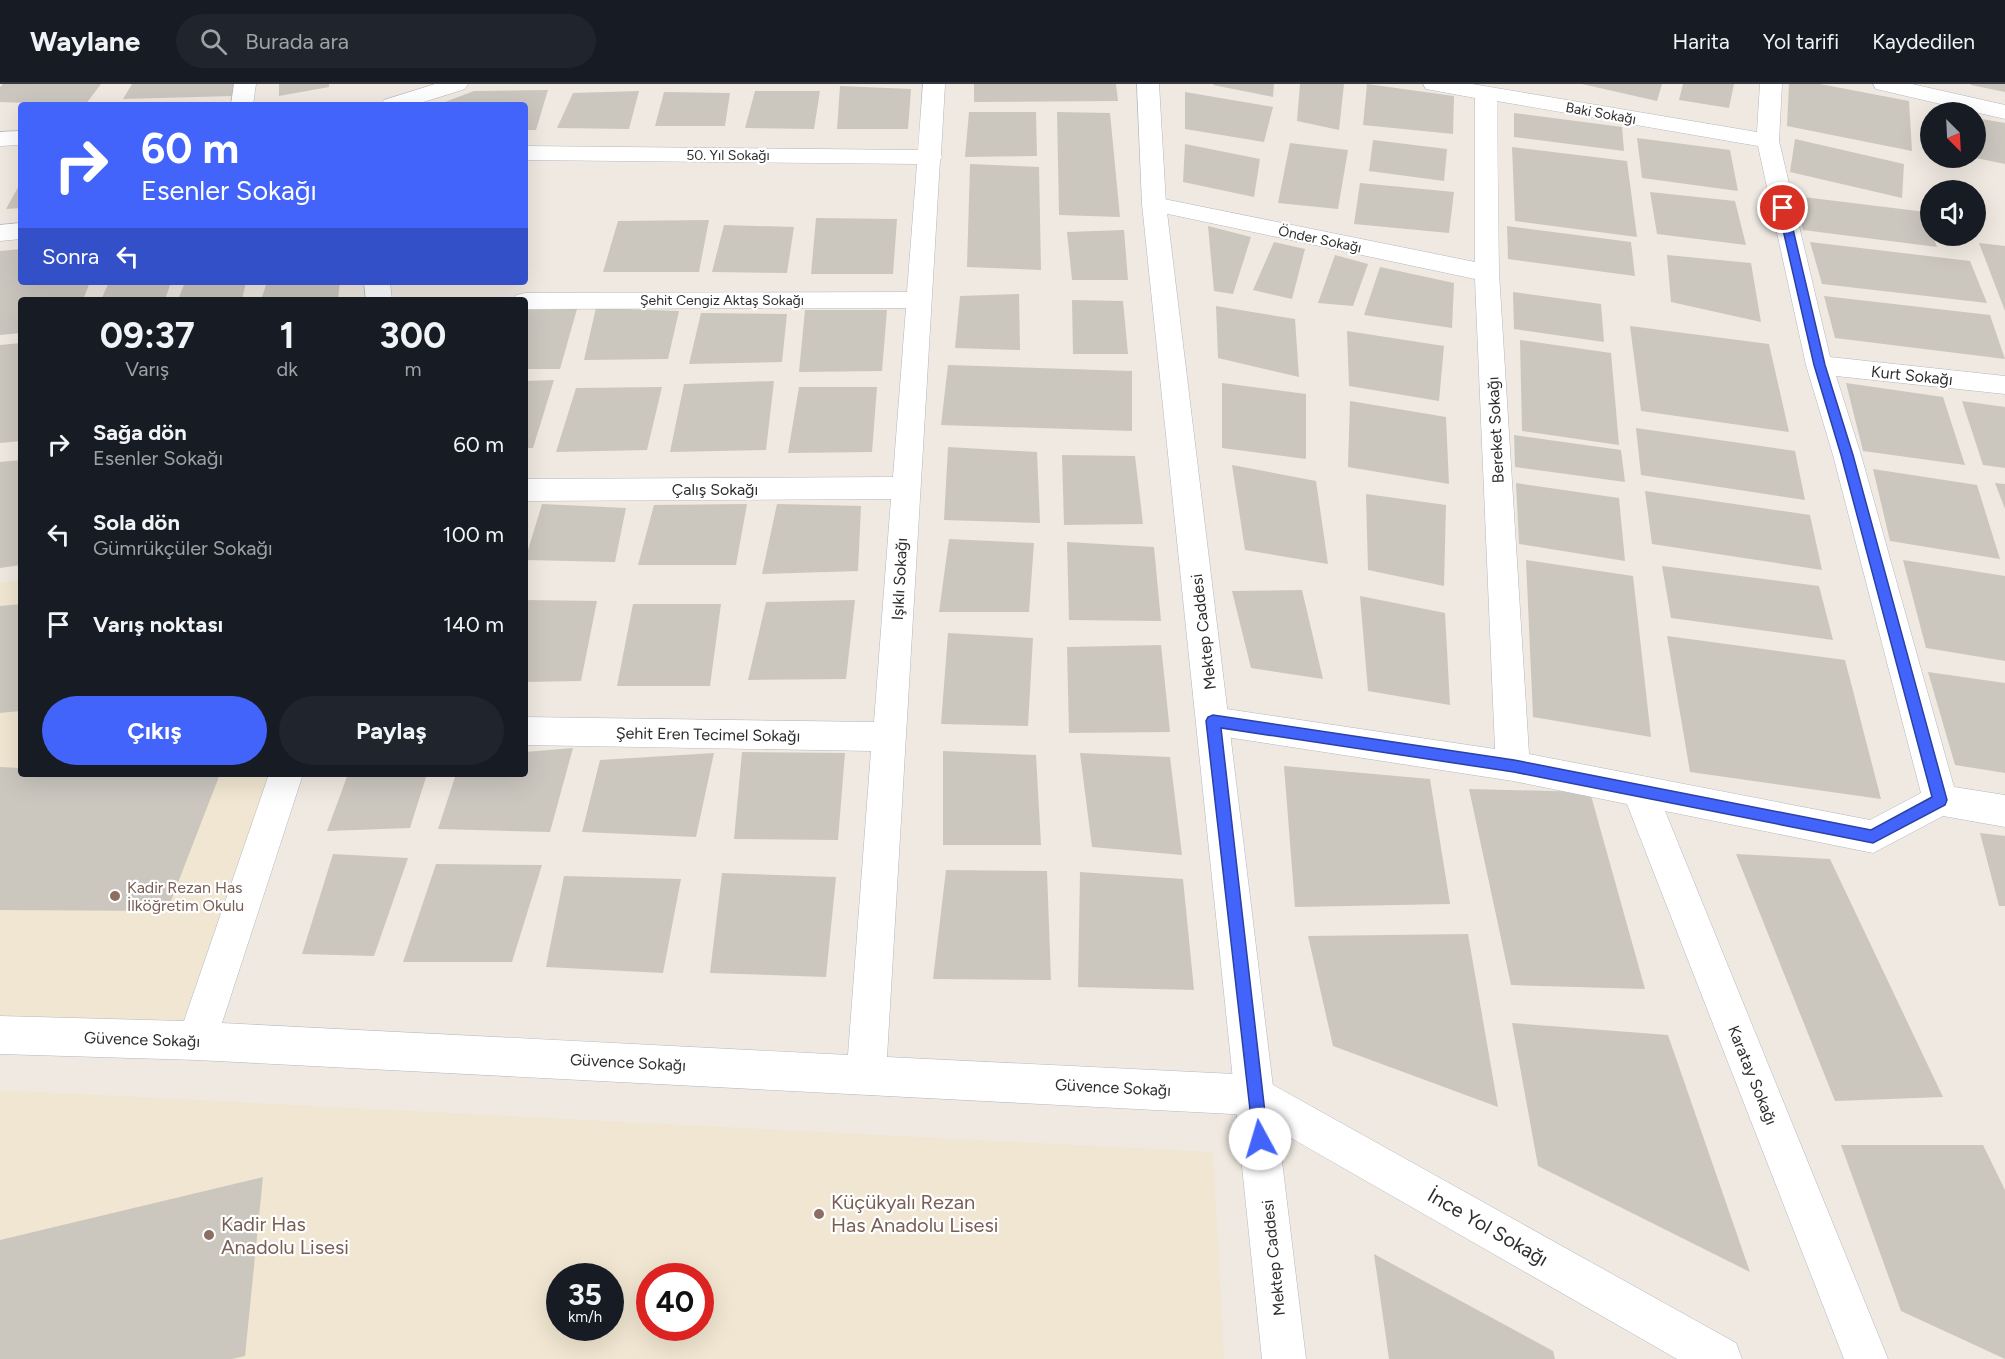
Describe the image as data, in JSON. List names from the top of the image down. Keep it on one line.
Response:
{"streets":{"street":["Baki Sokağı","50. Yıl Sokağı","Önder Sokağı","Şehit Cengiz Aktaş Sokağı","Kurt Sokağı","Bereket Sokağı","Çalış Sokağı","Işıklı Sokağı","Mektep Caddesi","Şehit Eren Tecimel Sokağı","Güvence Sokağı","Karatay Sokağı","İnce Yol Sokağı"]},"crossings":[["Baki Sokağı","Bereket Sokağı"],["50. Yıl Sokağı","Işıklı Sokağı"],["Önder Sokağı","Bereket Sokağı"],["Önder Sokağı","Mektep Caddesi"],["Şehit Cengiz Aktaş Sokağı","Işıklı Sokağı"],["Çalış Sokağı","Işıklı Sokağı"],["Işıklı Sokağı","Şehit Eren Tecimel Sokağı"],["Işıklı Sokağı","Güvence Sokağı"],["Mektep Caddesi","Güvence Sokağı"],["Mektep Caddesi","İnce Yol Sokağı"],["Güvence Sokağı","İnce Yol Sokağı"]],"places":["Kadir Rezan Has İlköğretim Okulu","Küçükyalı Rezan Has Anadolu Lisesi","Kadir Has Anadolu Lisesi"],"north":"bottom right","page":{"header":"Waylane","search":"Burada ara","nav":["Harita","Yol tarifi","Kaydedilen"],"turn":["60 m","Esenler Sokağı"],"then":"Sonra","eta":["09:37","Varış","1","dk","300","m"],"list":[{"name":"Sağa dön","note":"Esenler Sokağı","value":"60 m"},{"name":"Sola dön","note":"Gümrükçüler Sokağı","value":"100 m"},{"name":"Varış noktası","value":"140 m"}],"buttons":["Çıkış","Paylaş"],"speed":"35 km/h","limit":"40"}}
